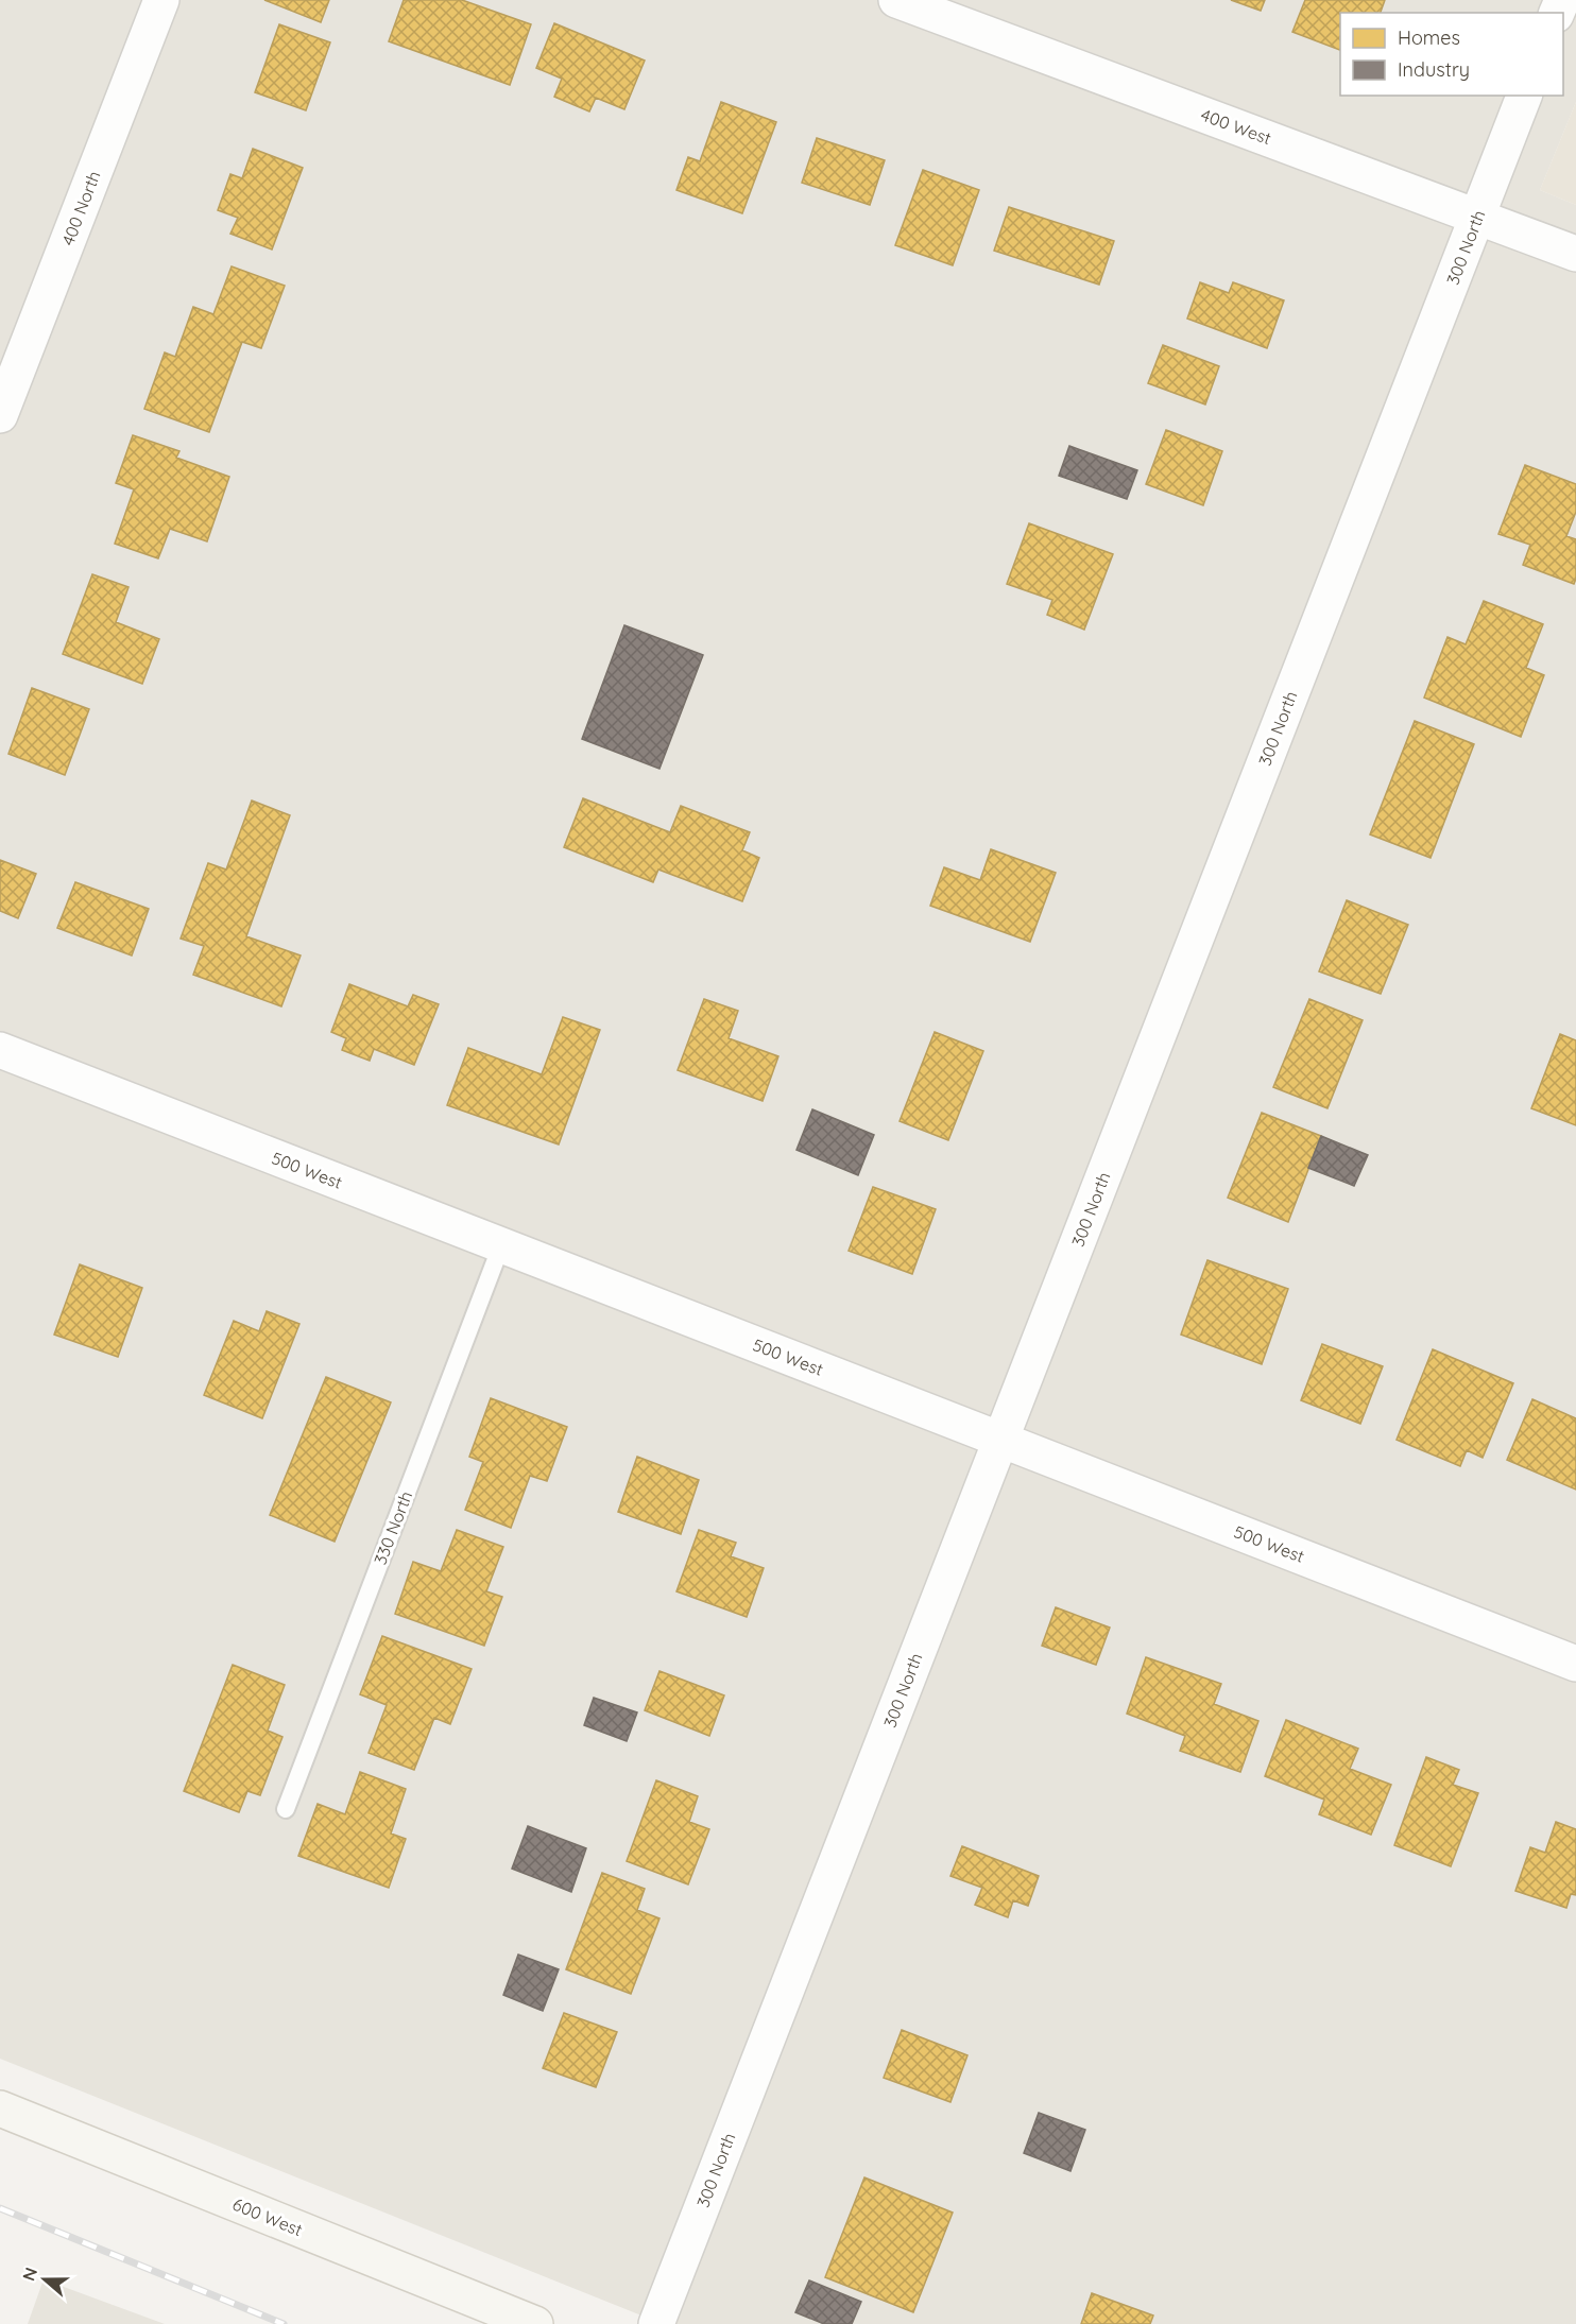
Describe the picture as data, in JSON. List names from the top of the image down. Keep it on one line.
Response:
{"streets":{"main road":["600 West"],"street":["400 West","400 North","300 North","500 West"],"lane":["330 North"]},"crossings":[["400 West","300 North"],["300 North","500 West"],["500 West","330 North"]],"legend":["Homes","Industry"],"north":"left"}
